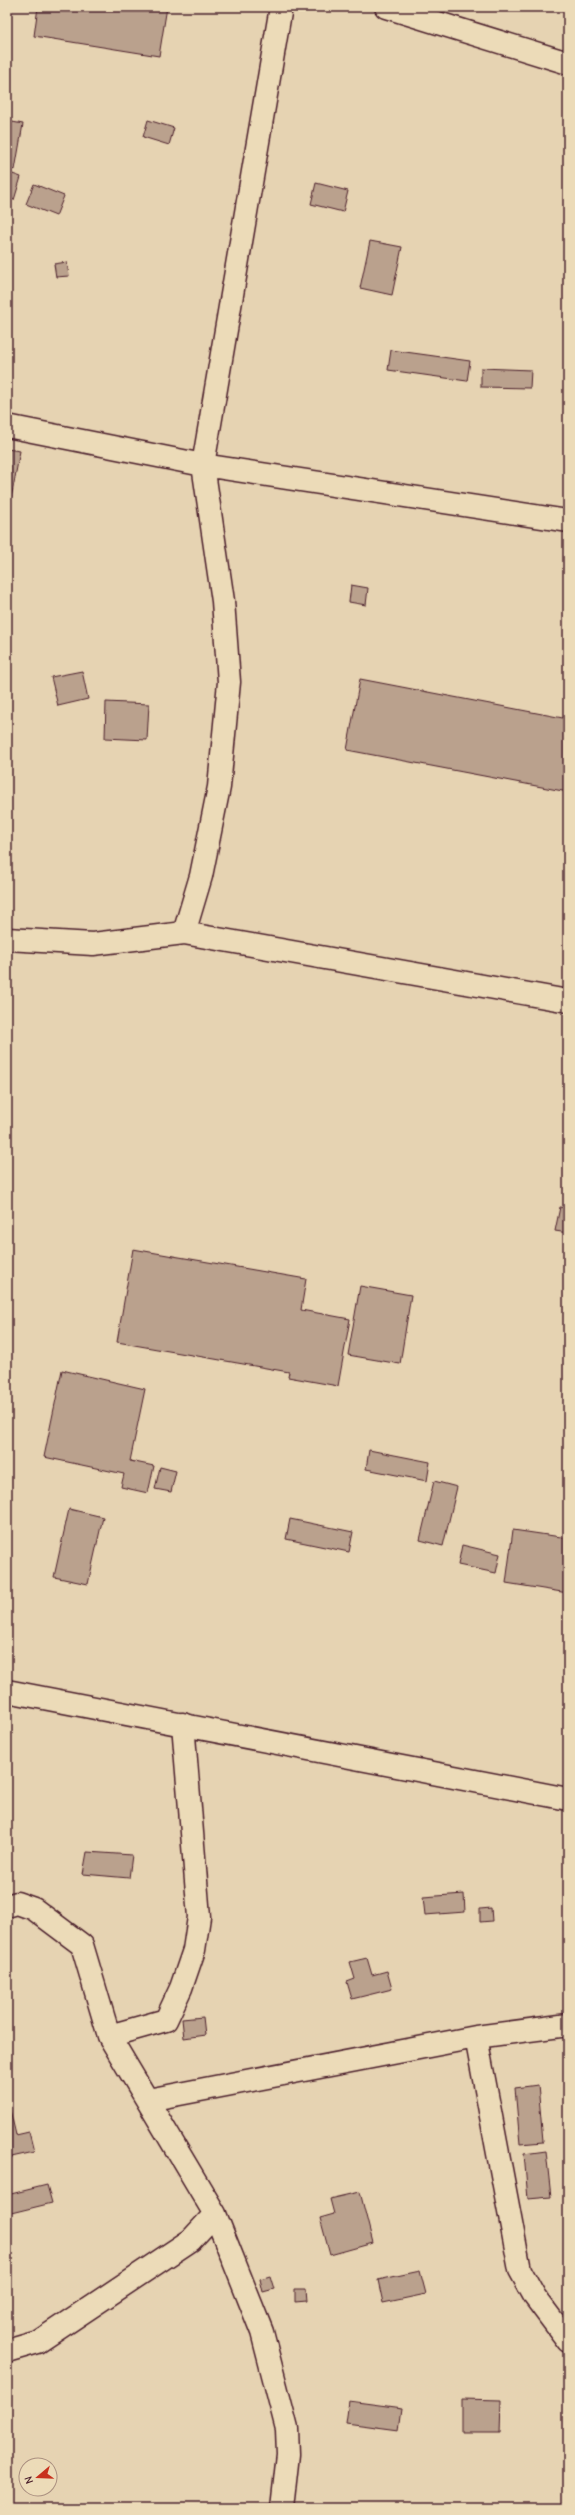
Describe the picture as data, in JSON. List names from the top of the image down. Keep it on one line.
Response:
{"north":"left"}
